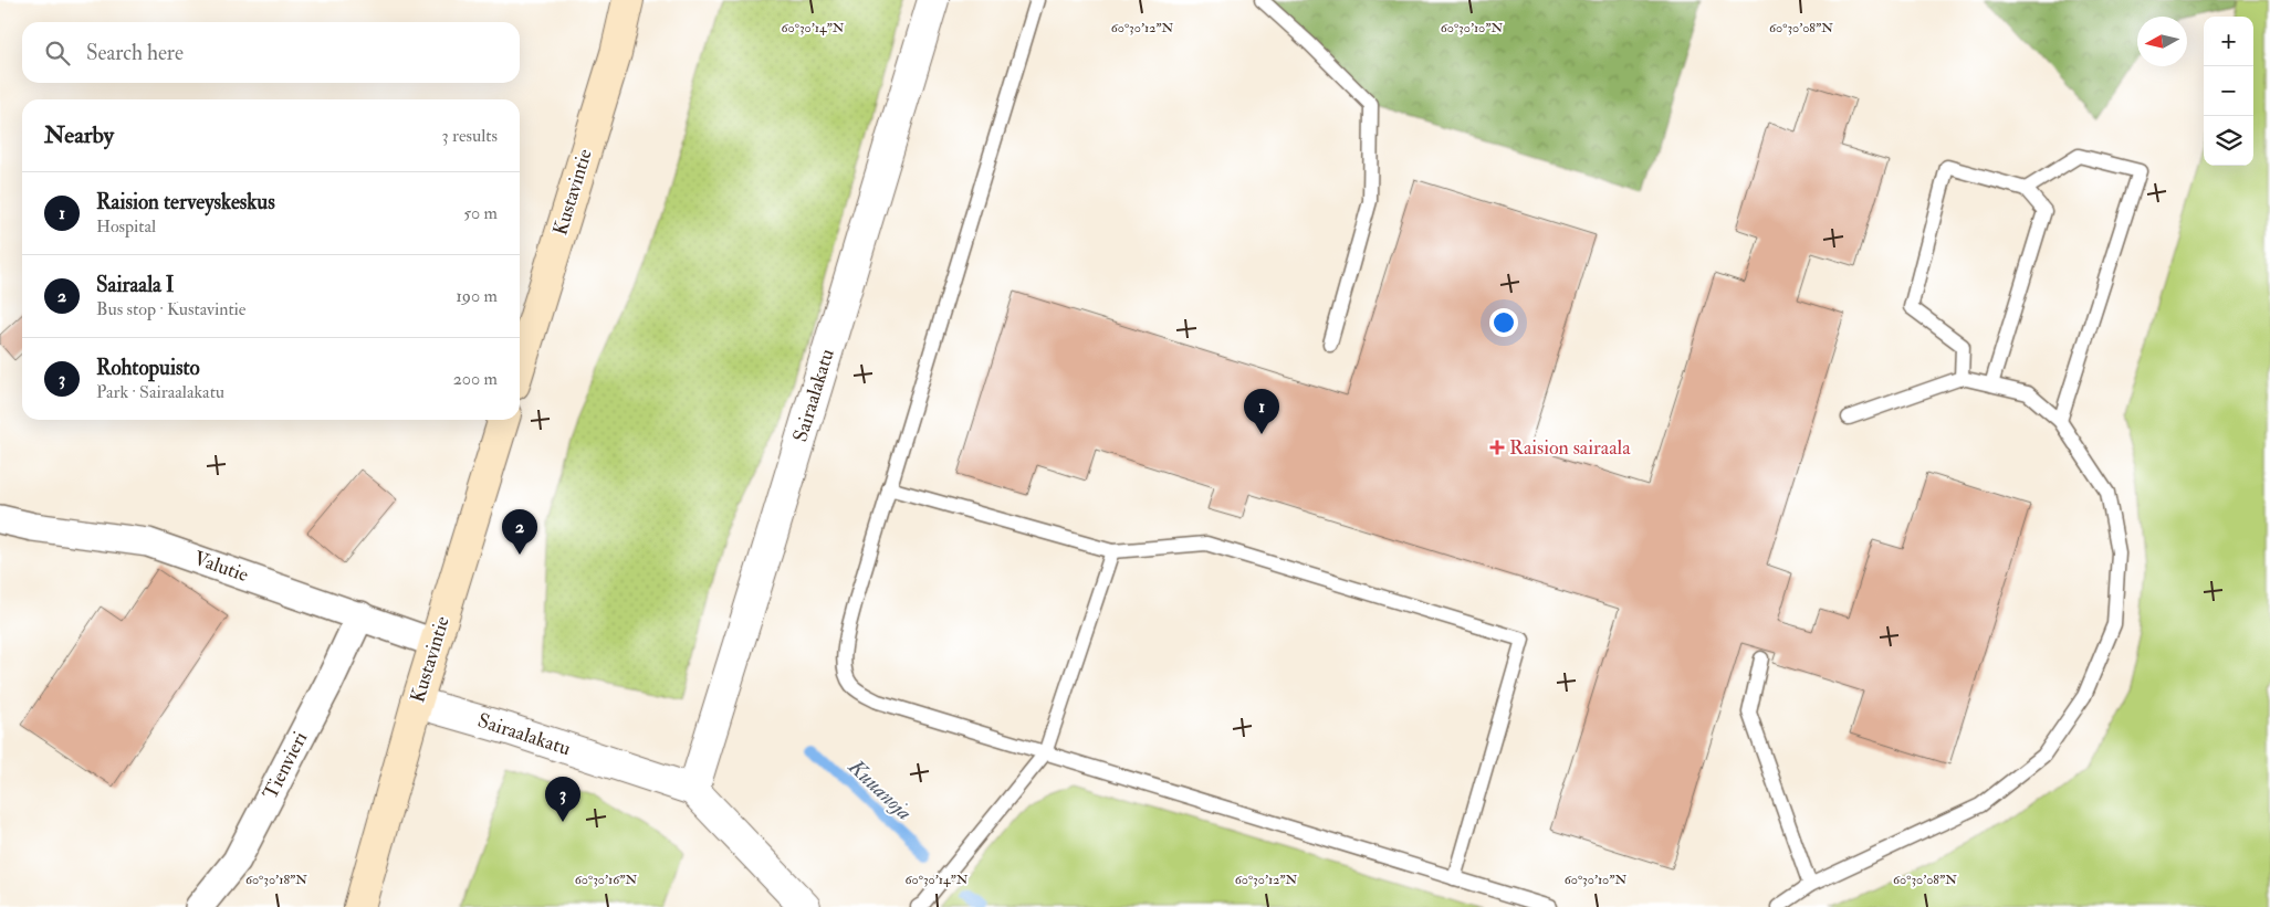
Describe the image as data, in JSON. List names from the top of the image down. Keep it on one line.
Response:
{"streets":{"main road":["Kustavintie"],"street":["Sairaalakatu","Valutie","Tienvieri"]},"crossings":[["Kustavintie","Sairaalakatu"],["Kustavintie","Valutie"],["Valutie","Tienvieri"]],"water":["Kuuanoja"],"places":{"health":["Raision sairaala"]},"north":"left","page":{"map_buttons":["+","−"],"search":"Search here","heading":["Nearby","3 results"],"list":[{"mark":"1","name":"Raision terveyskeskus","note":"Hospital","value":"50 m"},{"mark":"2","name":"Sairaala I","note":"Bus stop · Kustavintie","value":"190 m"},{"mark":"3","name":"Rohtopuisto","note":"Park · Sairaalakatu","value":"200 m"}],"pins":["1","2","3"]},"coordinates":["60°30'14\"N","60°30'12\"N","60°30'10\"N","60°30'08\"N","60°30'18\"N","60°30'16\"N"]}
